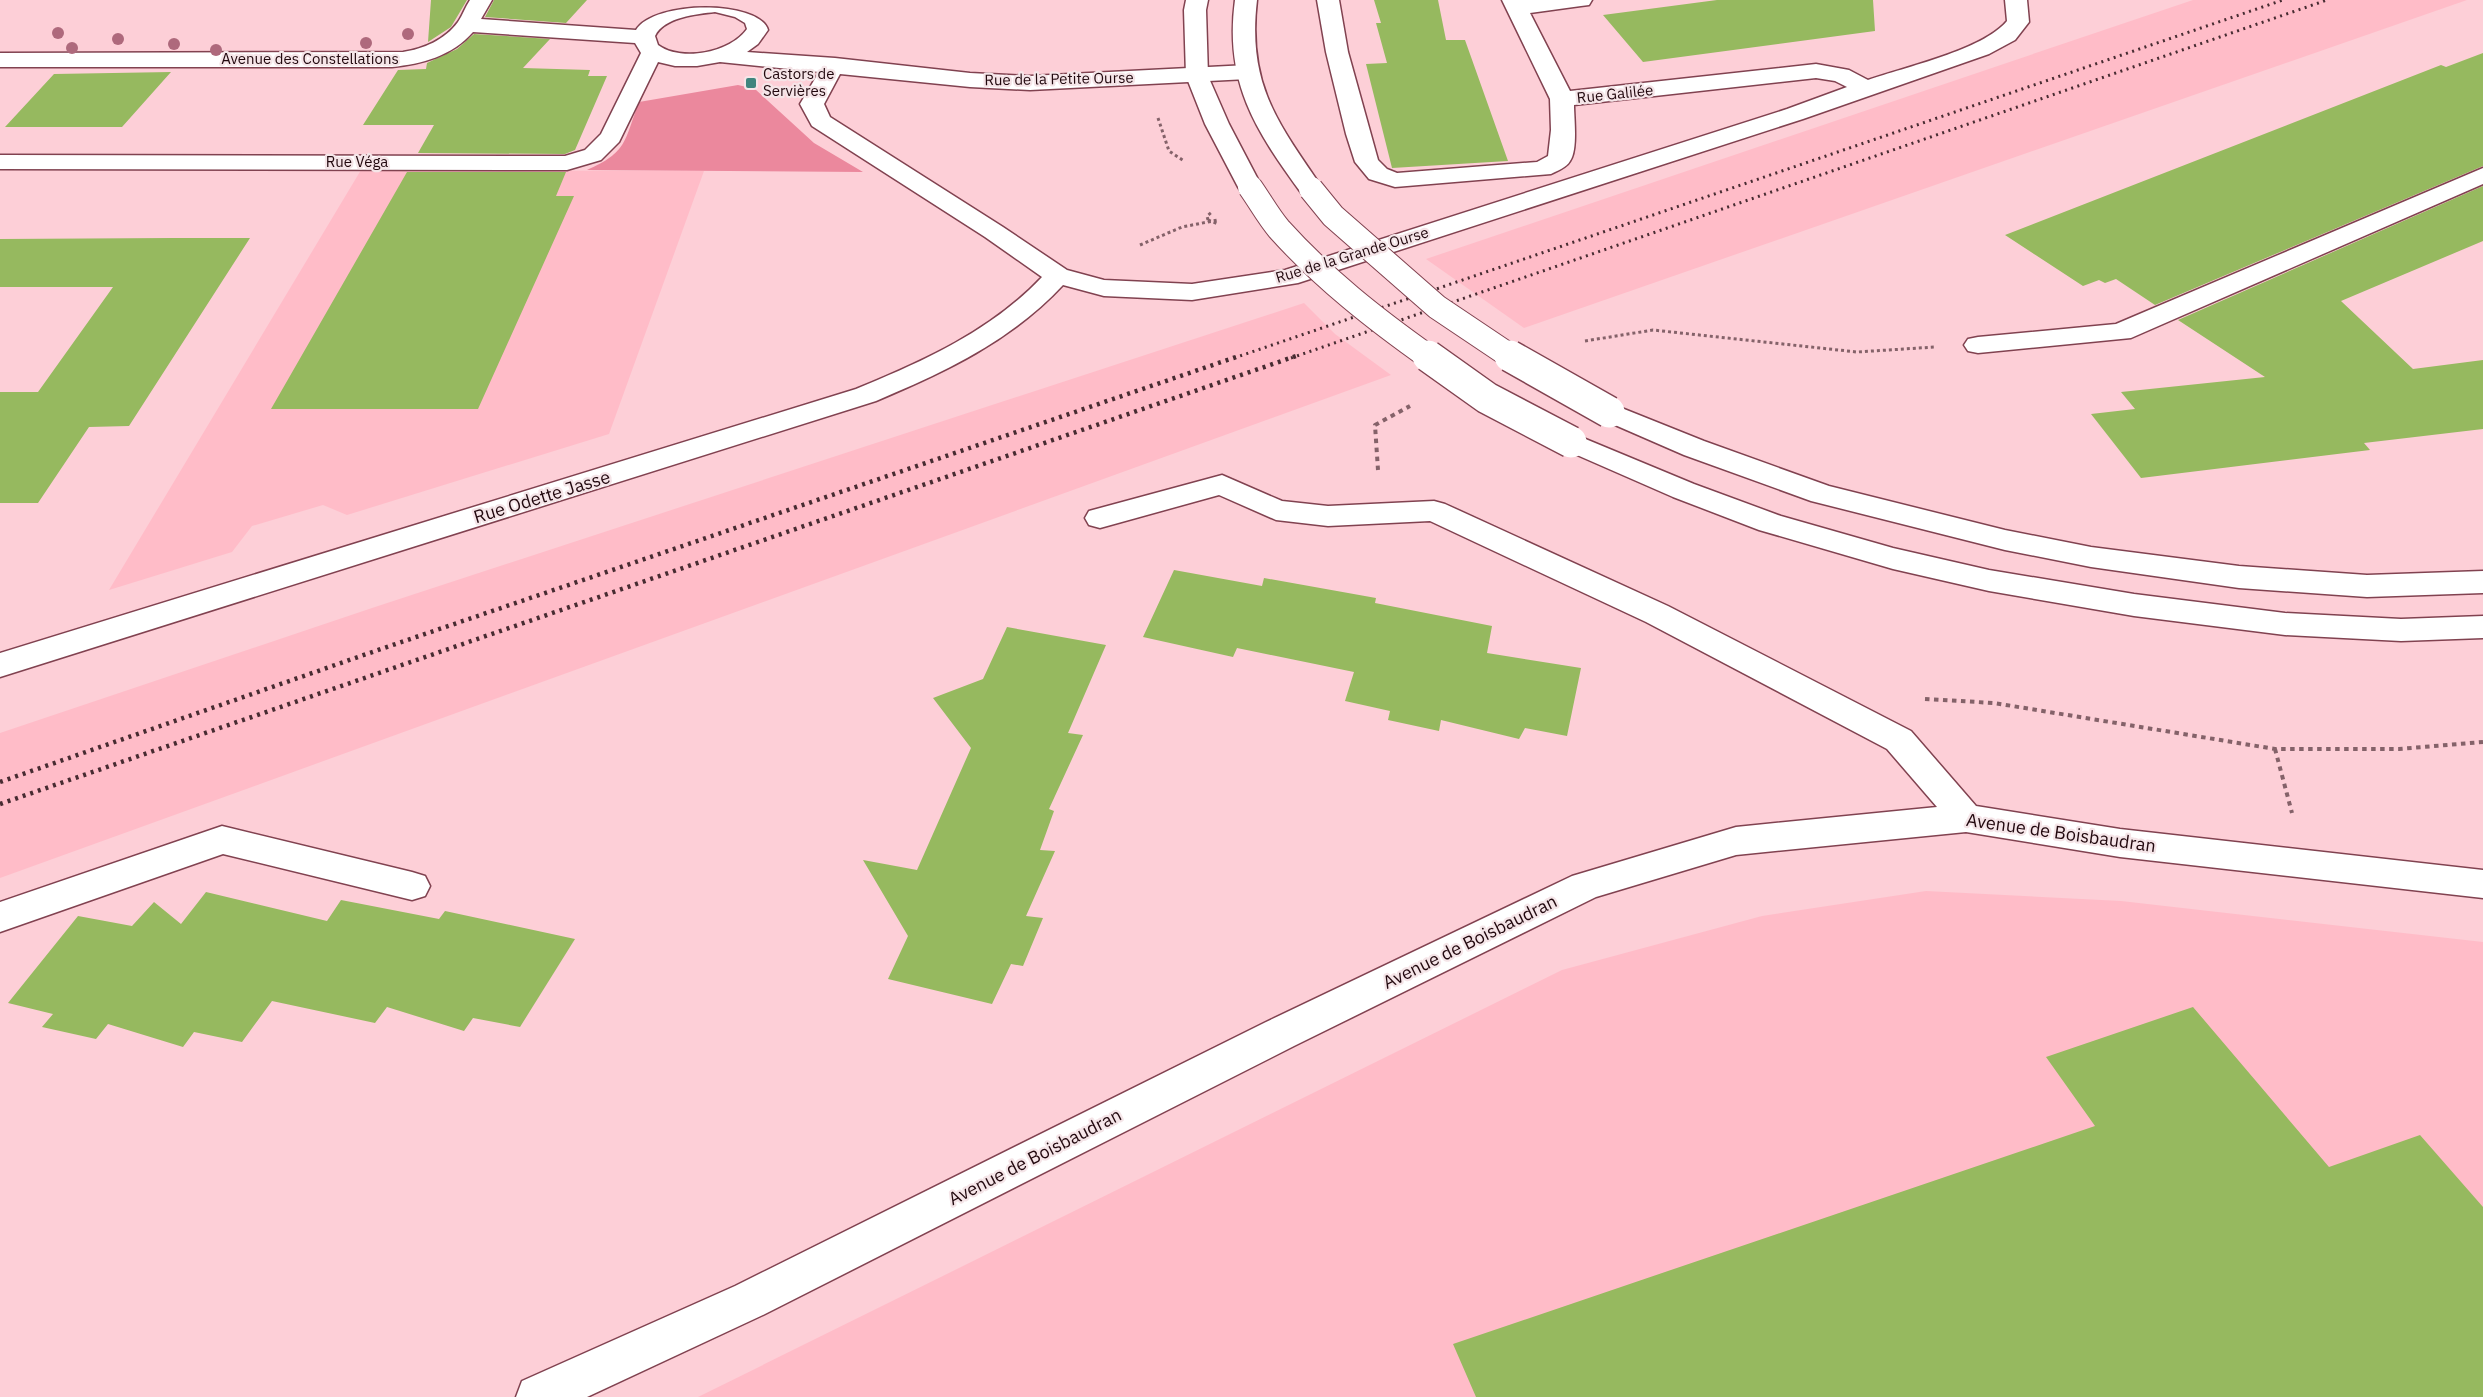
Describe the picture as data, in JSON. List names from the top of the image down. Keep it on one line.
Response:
{"streets":{"street":["Avenue des Constellations","Rue de la Petite Ourse","Rue Galilée","Rue Véga","Rue de la Grande Ourse","Rue Odette Jasse","Avenue de Boisbaudran"]},"crossings":[["Rue de la Petite Ourse","Rue de la Grande Ourse"],["Rue Galilée","Rue de la Grande Ourse"],["Rue de la Grande Ourse","Rue Odette Jasse"]],"places":{"transit":["Castors de Servières"]}}
